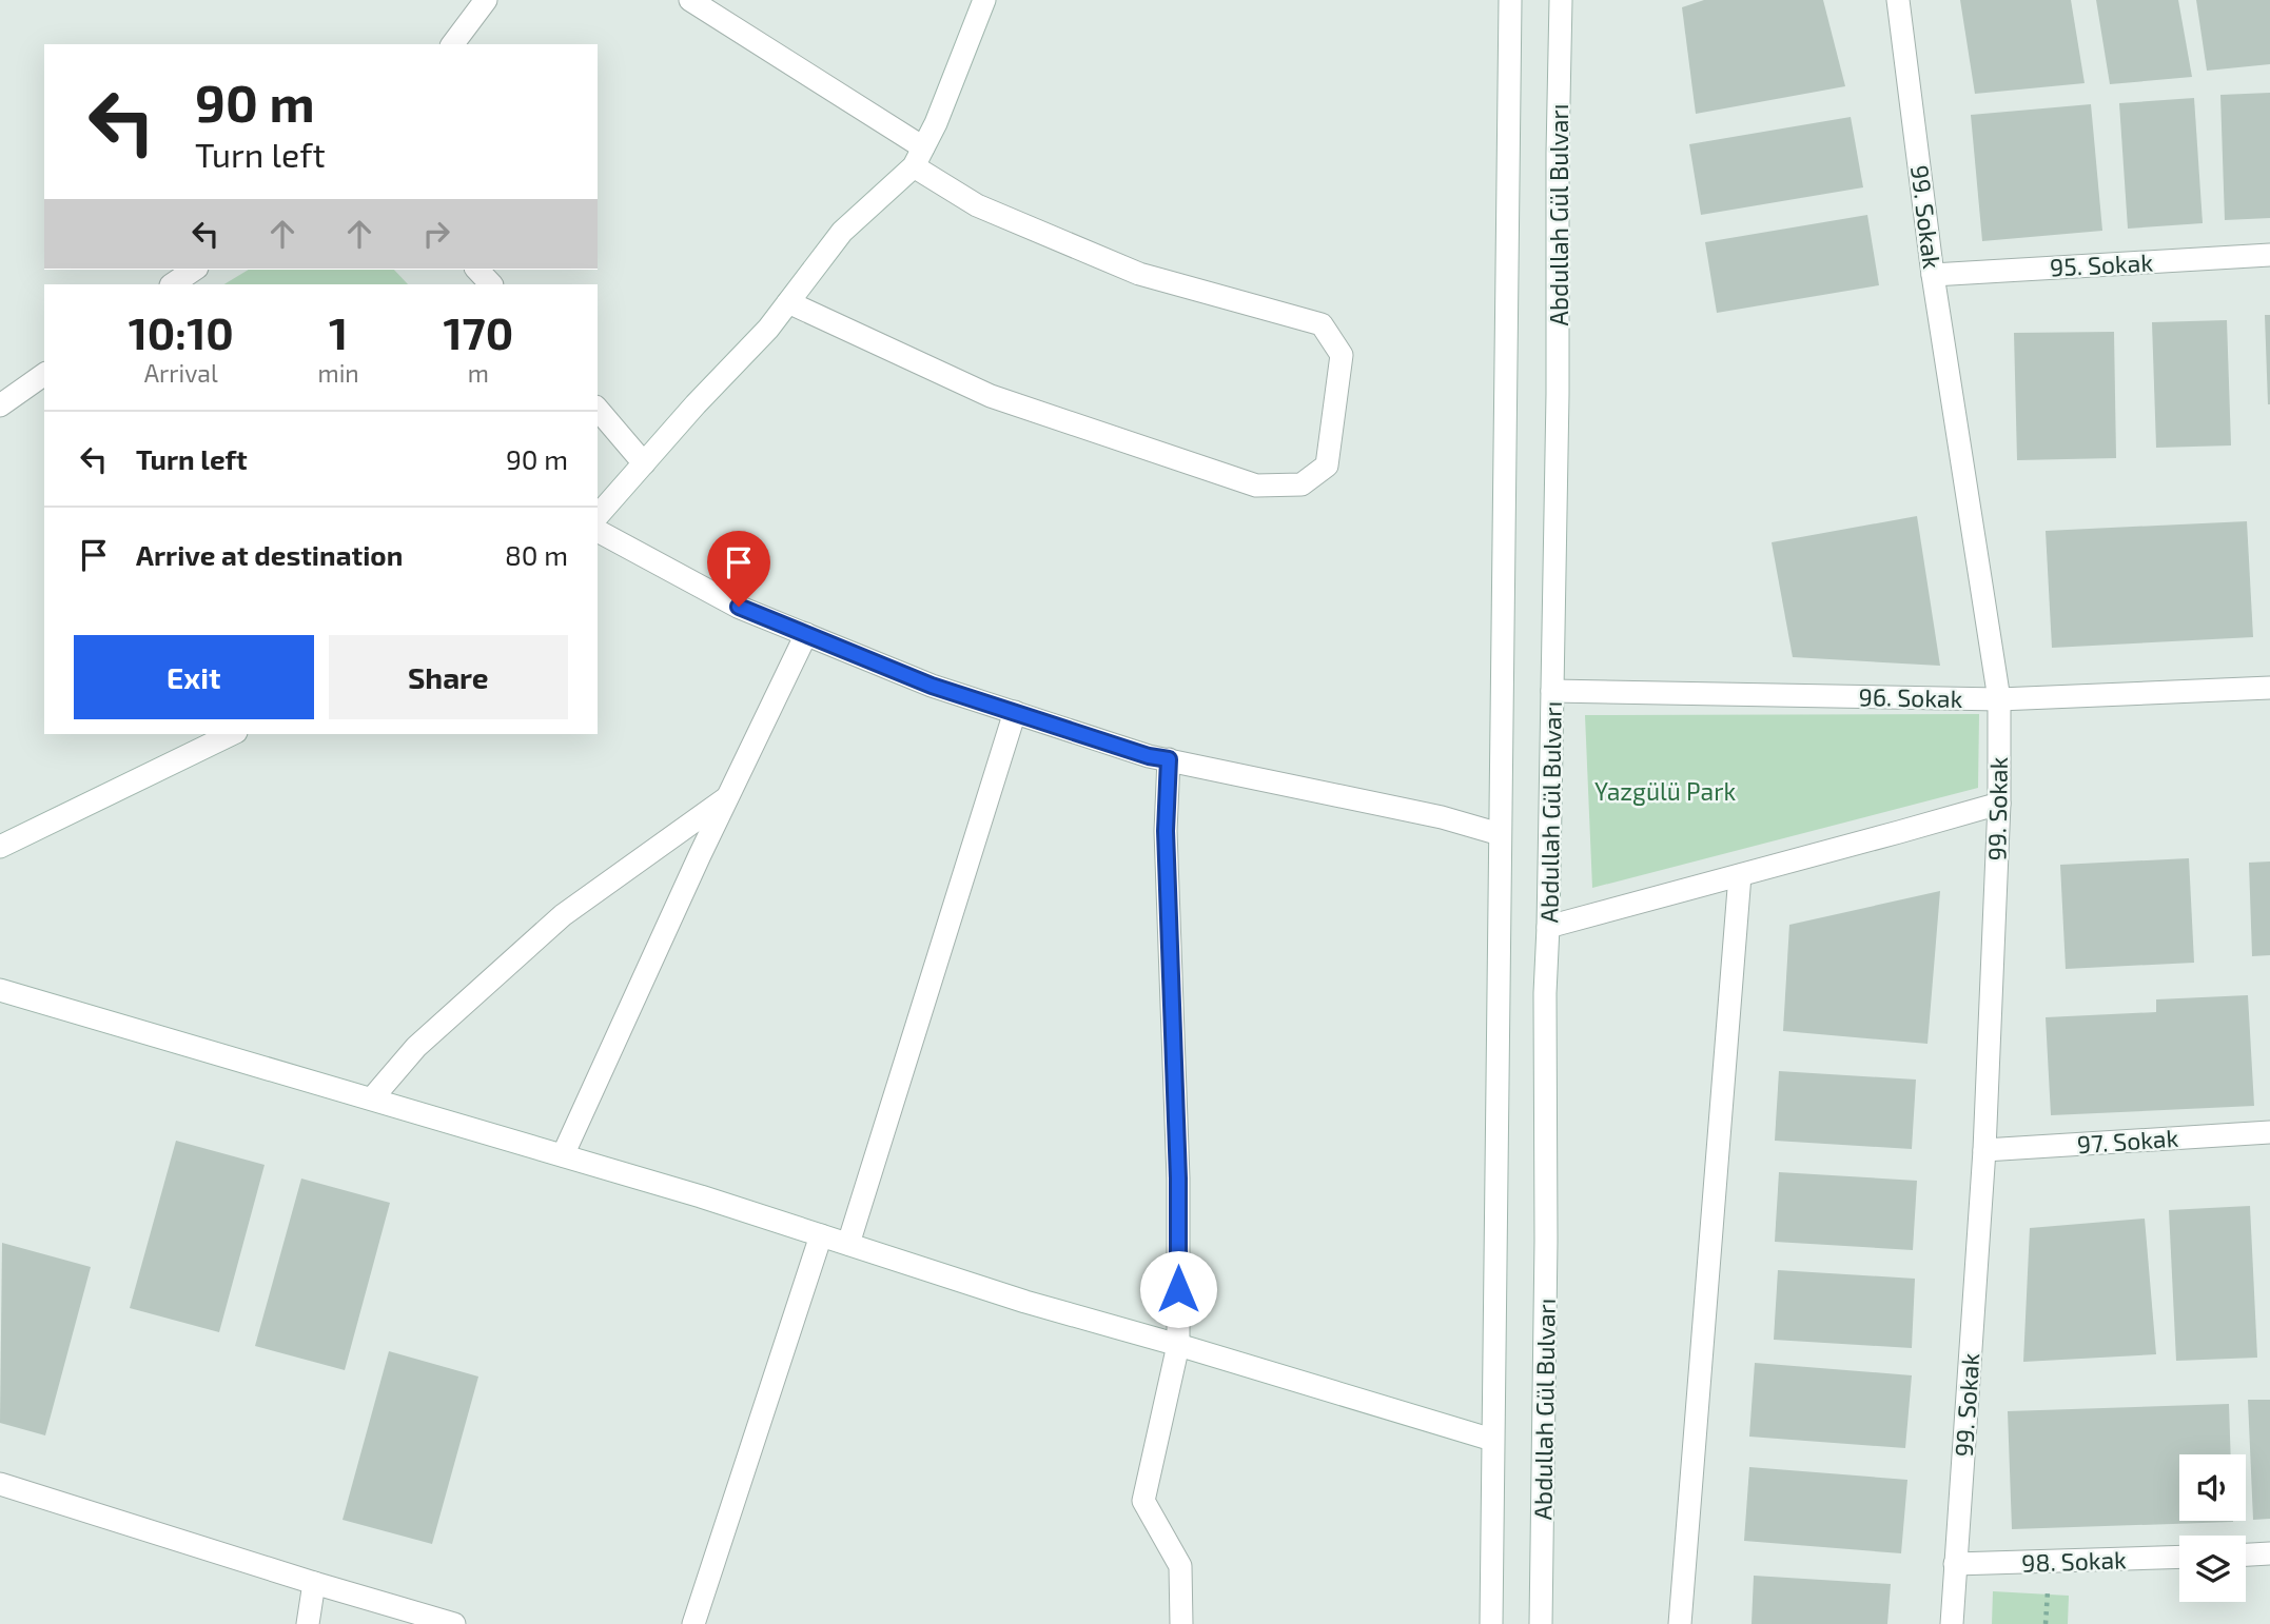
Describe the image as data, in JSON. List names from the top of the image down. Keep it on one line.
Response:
{"streets":{"street":["Abdullah Gül Bulvarı","99. Sokak","95. Sokak","96. Sokak","97. Sokak","98. Sokak"]},"crossings":[["Abdullah Gül Bulvarı","96. Sokak"],["99. Sokak","95. Sokak"],["99. Sokak","96. Sokak"],["99. Sokak","97. Sokak"],["99. Sokak","98. Sokak"]],"parks":["Yazgülü Park"],"page":{"turn":["90 m","Turn left"],"eta":["10:10","Arrival","1","min","170","m"],"list":[{"name":"Turn left","value":"90 m"},{"name":"Arrive at destination","value":"80 m"}],"buttons":["Exit","Share"]}}
